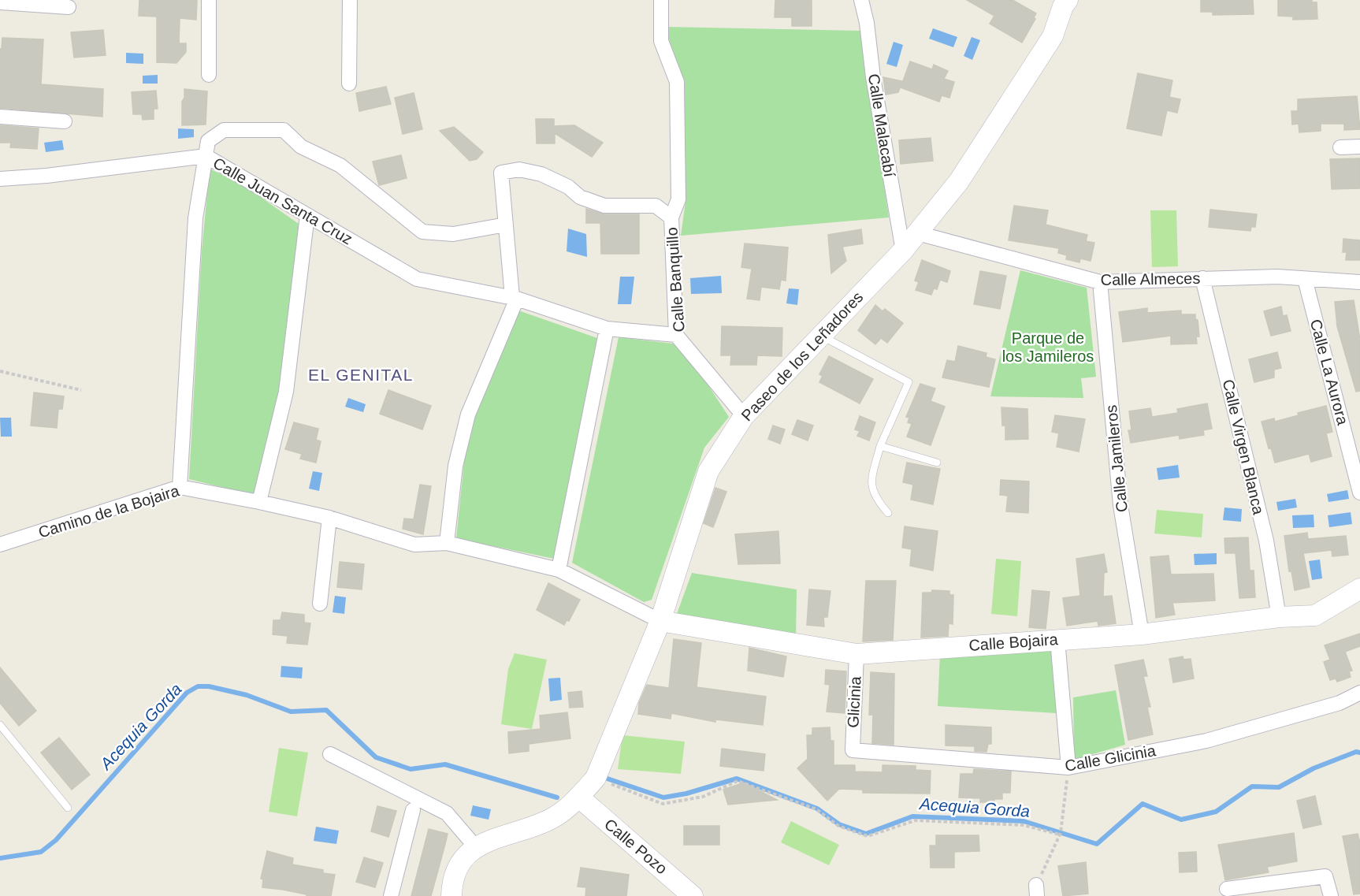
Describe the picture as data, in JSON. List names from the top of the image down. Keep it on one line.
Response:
{"streets":{"street":["Calle Malacabí","Calle Juan Santa Cruz","Calle Almeces","Calle Banquillo","Paseo de los Leñadores","Calle La Aurora","Calle Virgen Blanca","Calle Jamileros","Camino de la Bojaira","Calle Bojaira","Glicinia","Calle Glicinia","Calle Pozo"]},"crossings":[["Calle Malacabí","Paseo de los Leñadores"],["Calle Juan Santa Cruz","Calle Banquillo"],["Calle Juan Santa Cruz","Camino de la Bojaira"],["Calle Almeces","Paseo de los Leñadores"],["Calle Almeces","Calle La Aurora"],["Calle Almeces","Calle Virgen Blanca"],["Calle Almeces","Calle Jamileros"],["Calle Banquillo","Paseo de los Leñadores"],["Paseo de los Leñadores","Camino de la Bojaira"],["Paseo de los Leñadores","Calle Bojaira"],["Paseo de los Leñadores","Calle Pozo"],["Calle Virgen Blanca","Calle Bojaira"],["Calle Jamileros","Calle Bojaira"],["Camino de la Bojaira","Calle Bojaira"],["Calle Bojaira","Glicinia"],["Glicinia","Calle Glicinia"]],"districts":["EL GENITAL"],"water":["Acequia Gorda"],"parks":["Parque de los Jamileros"]}
